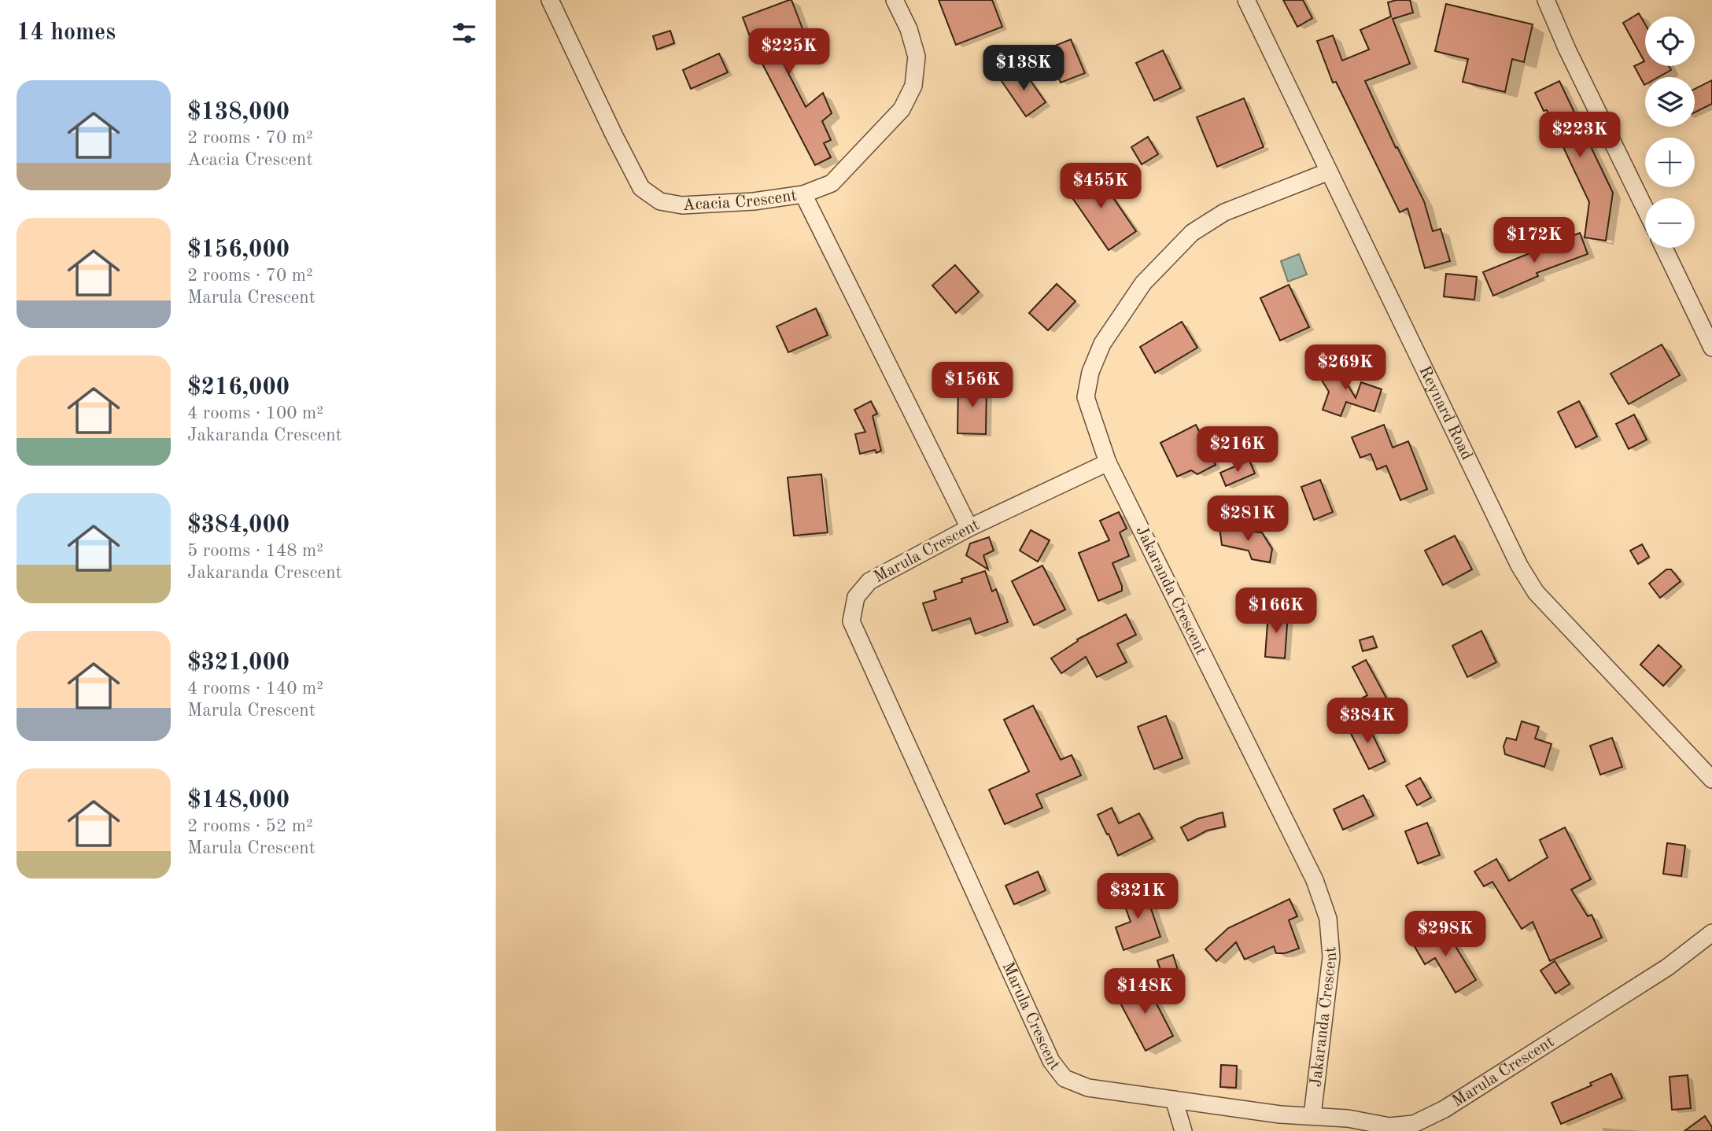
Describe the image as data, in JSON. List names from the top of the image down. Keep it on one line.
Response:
{"streets":{"street":["Acacia Crescent","Reynard Road","Marula Crescent","Jakaranda Crescent"]},"crossings":[["Reynard Road","Jakaranda Crescent"],["Marula Crescent","Jakaranda Crescent"]],"page":{"heading":"14 homes","map_buttons":["+","−"],"price":["$225K","$138K","$223K","$455K","$172K","$269K","$156K","$216K","$281K","$166K","$384K","$321K","$298K","$148K"],"list":[{"name":"$138,000","note":"2 rooms · 70 m² · Acacia Crescent"},{"name":"$156,000","note":"2 rooms · 70 m² · Marula Crescent"},{"name":"$216,000","note":"4 rooms · 100 m² · Jakaranda Crescent"},{"name":"$384,000","note":"5 rooms · 148 m² · Jakaranda Crescent"},{"name":"$321,000","note":"4 rooms · 140 m² · Marula Crescent"},{"name":"$148,000","note":"2 rooms · 52 m² · Marula Crescent"}]}}
